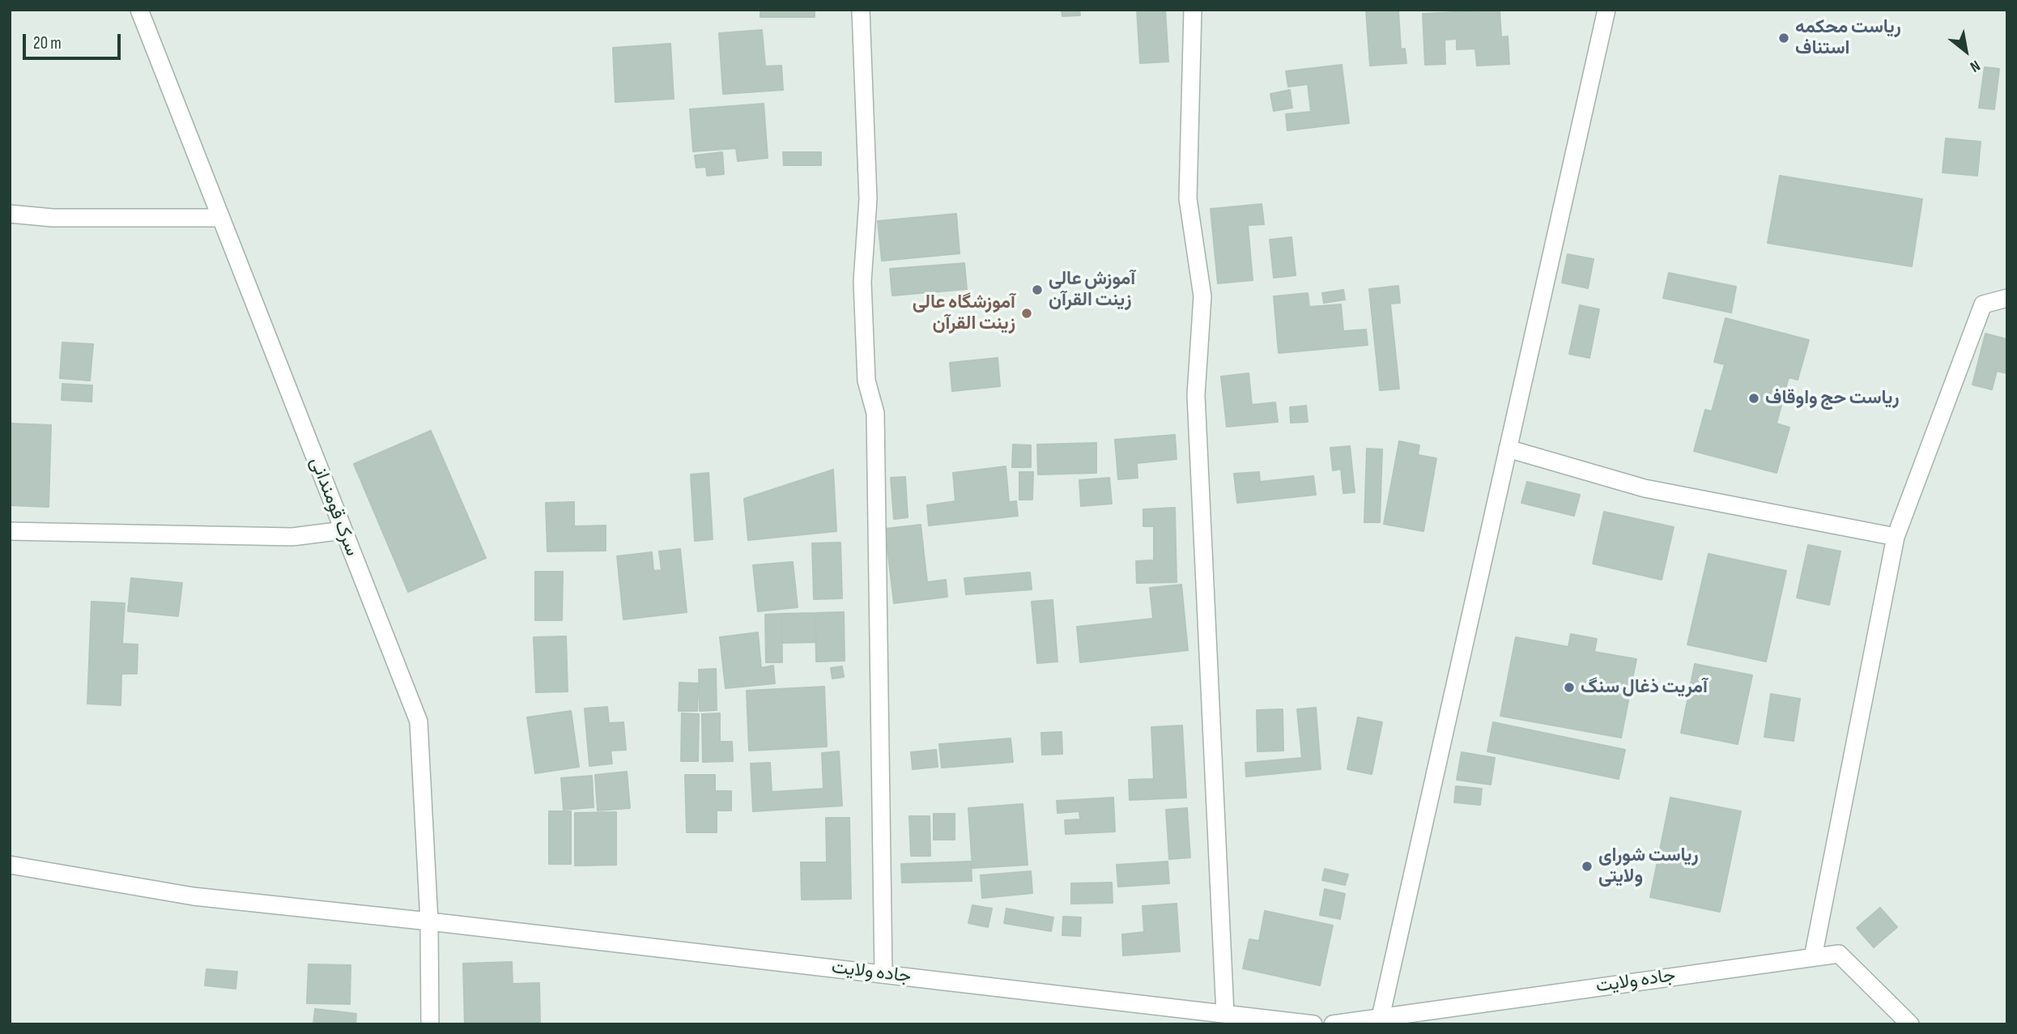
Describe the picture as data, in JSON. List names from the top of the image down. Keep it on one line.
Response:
{"streets":{"street":["سرک قومندانی","جاده ولایت"]},"crossings":[["سرک قومندانی","جاده ولایت"]],"places":["ریاست محکمه استناف","آموزش عالی زینت القرآن","آموزشگاه عالی زینت القرآن","ریاست حج واوقاف","آمریت ذغال سنگ","ریاست شورای ولایتی"],"scale_bar":"20 m","north":"bottom right"}
